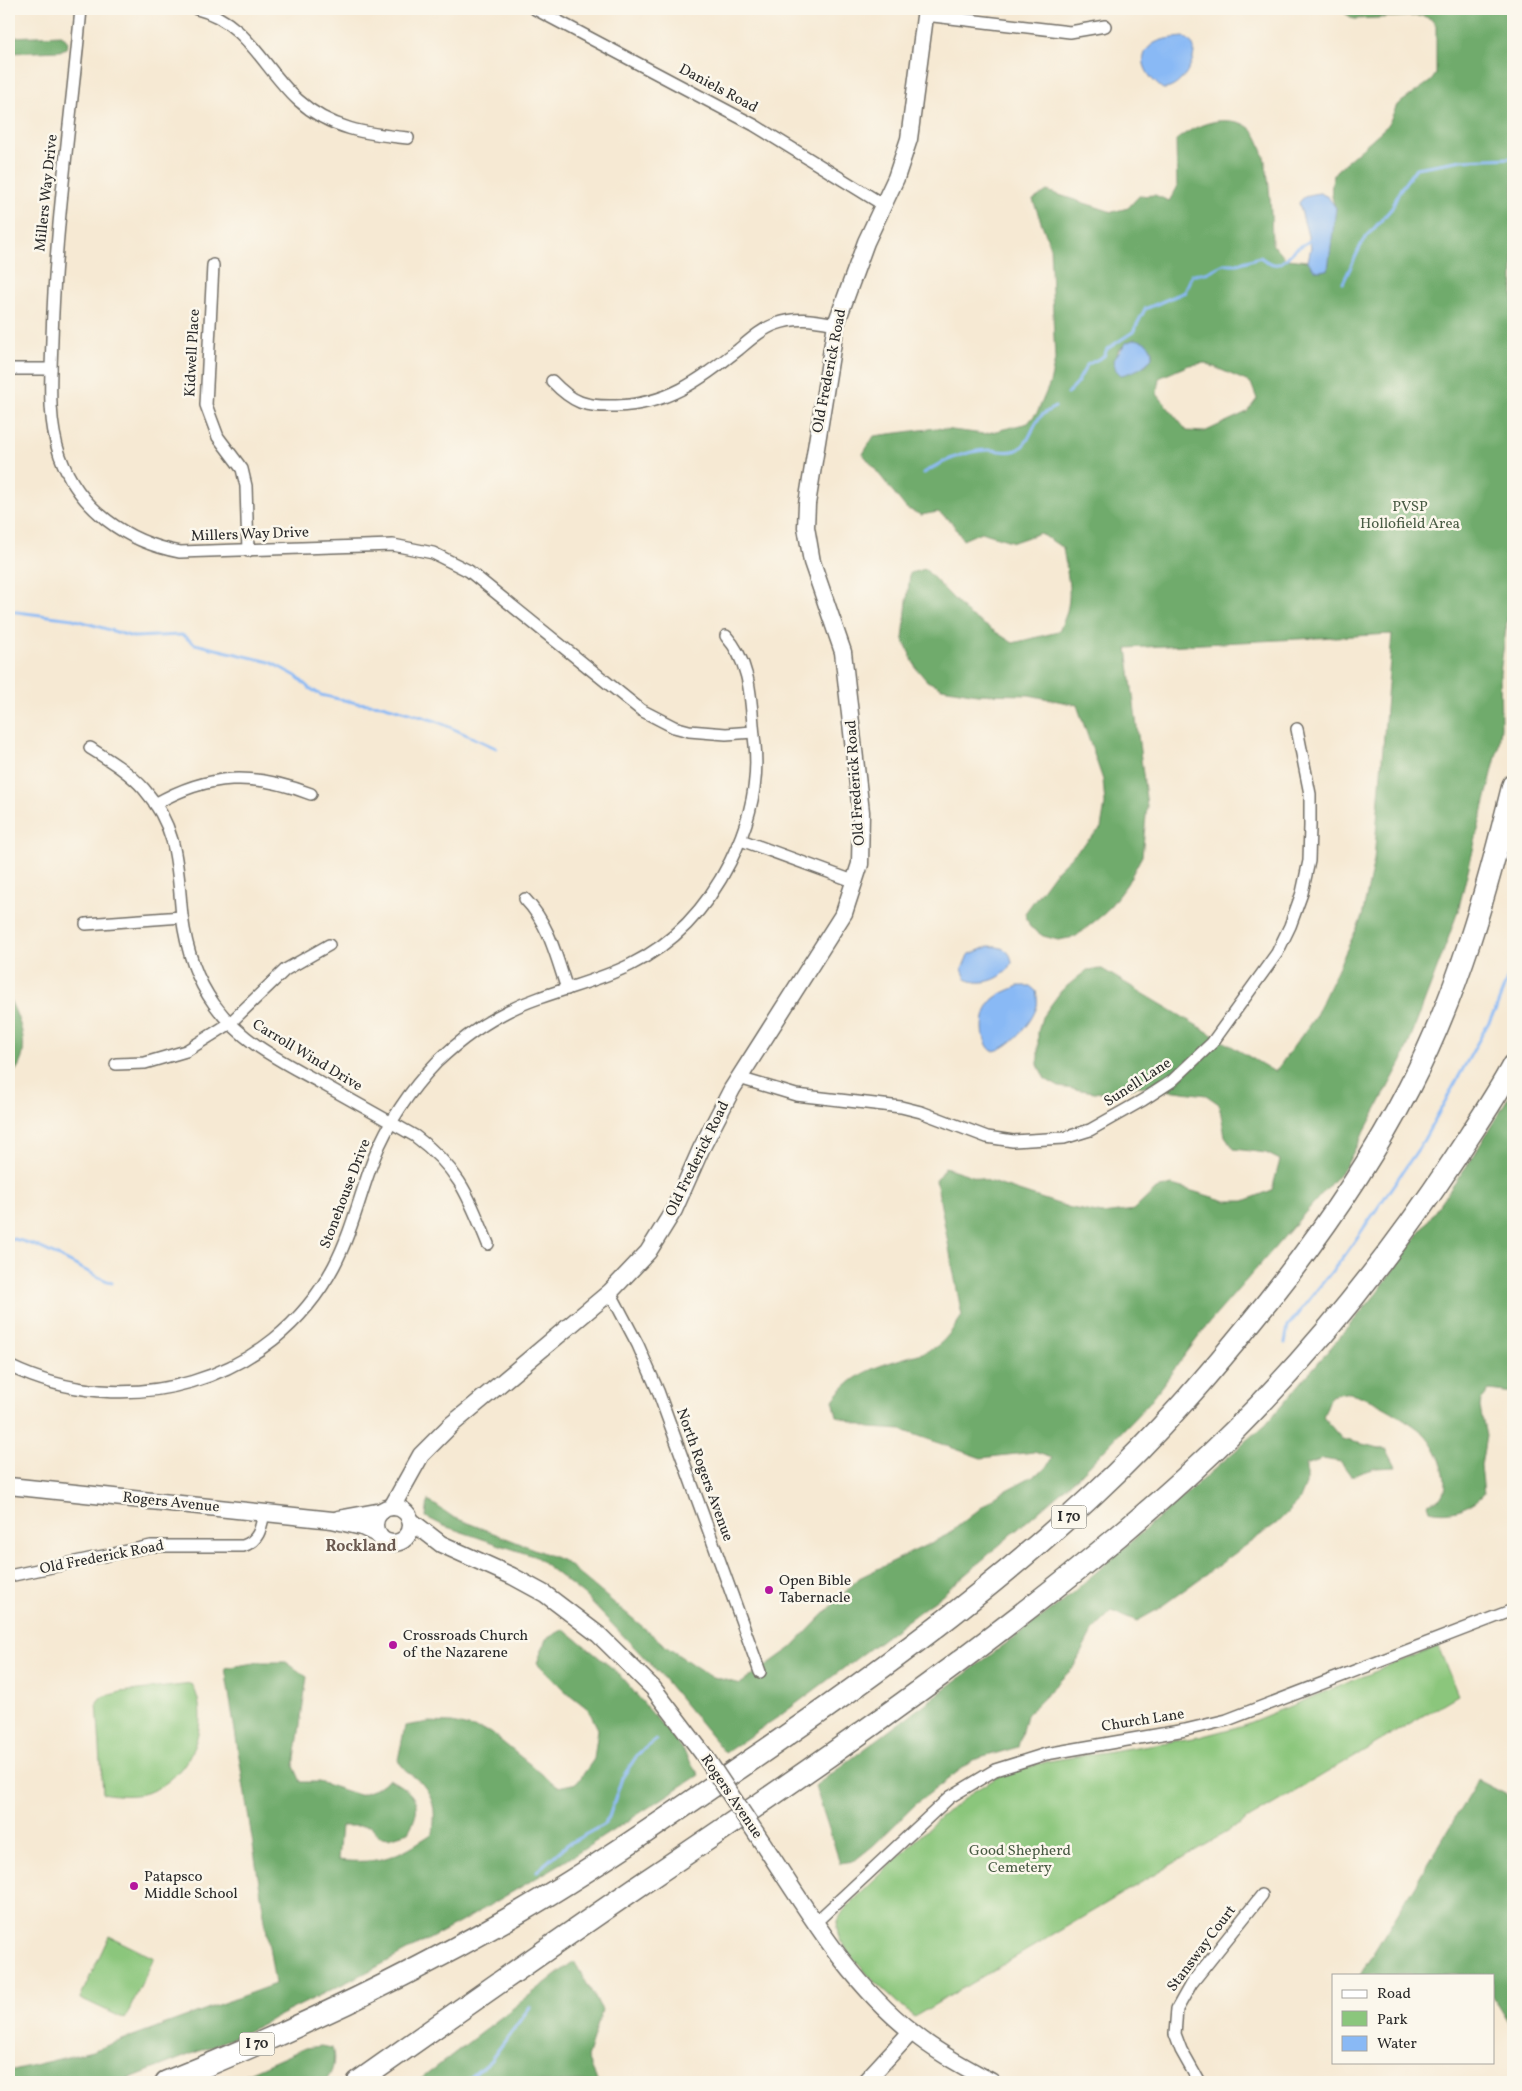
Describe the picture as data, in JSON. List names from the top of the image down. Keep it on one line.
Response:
{"streets":{"highway":["I 70"],"street":["Daniels Road","Millers Way Drive","Kidwell Place","Old Frederick Road","Carroll Wind Drive","Sunell Lane","Stonehouse Drive","North Rogers Avenue","Rogers Avenue","Church Lane","Stansway Court"]},"crossings":[["Daniels Road","Old Frederick Road"],["Millers Way Drive","Kidwell Place"],["Millers Way Drive","Stonehouse Drive"],["Old Frederick Road","Sunell Lane"],["Old Frederick Road","North Rogers Avenue"],["Old Frederick Road","Rogers Avenue"],["Carroll Wind Drive","Stonehouse Drive"],["Rogers Avenue","Church Lane"]],"districts":["Rockland"],"parks":["PVSP Hollofield Area","Good Shepherd Cemetery"],"places":["Open Bible Tabernacle","Crossroads Church of the Nazarene","Patapsco Middle School"],"legend":["Road","Park","Water"]}
